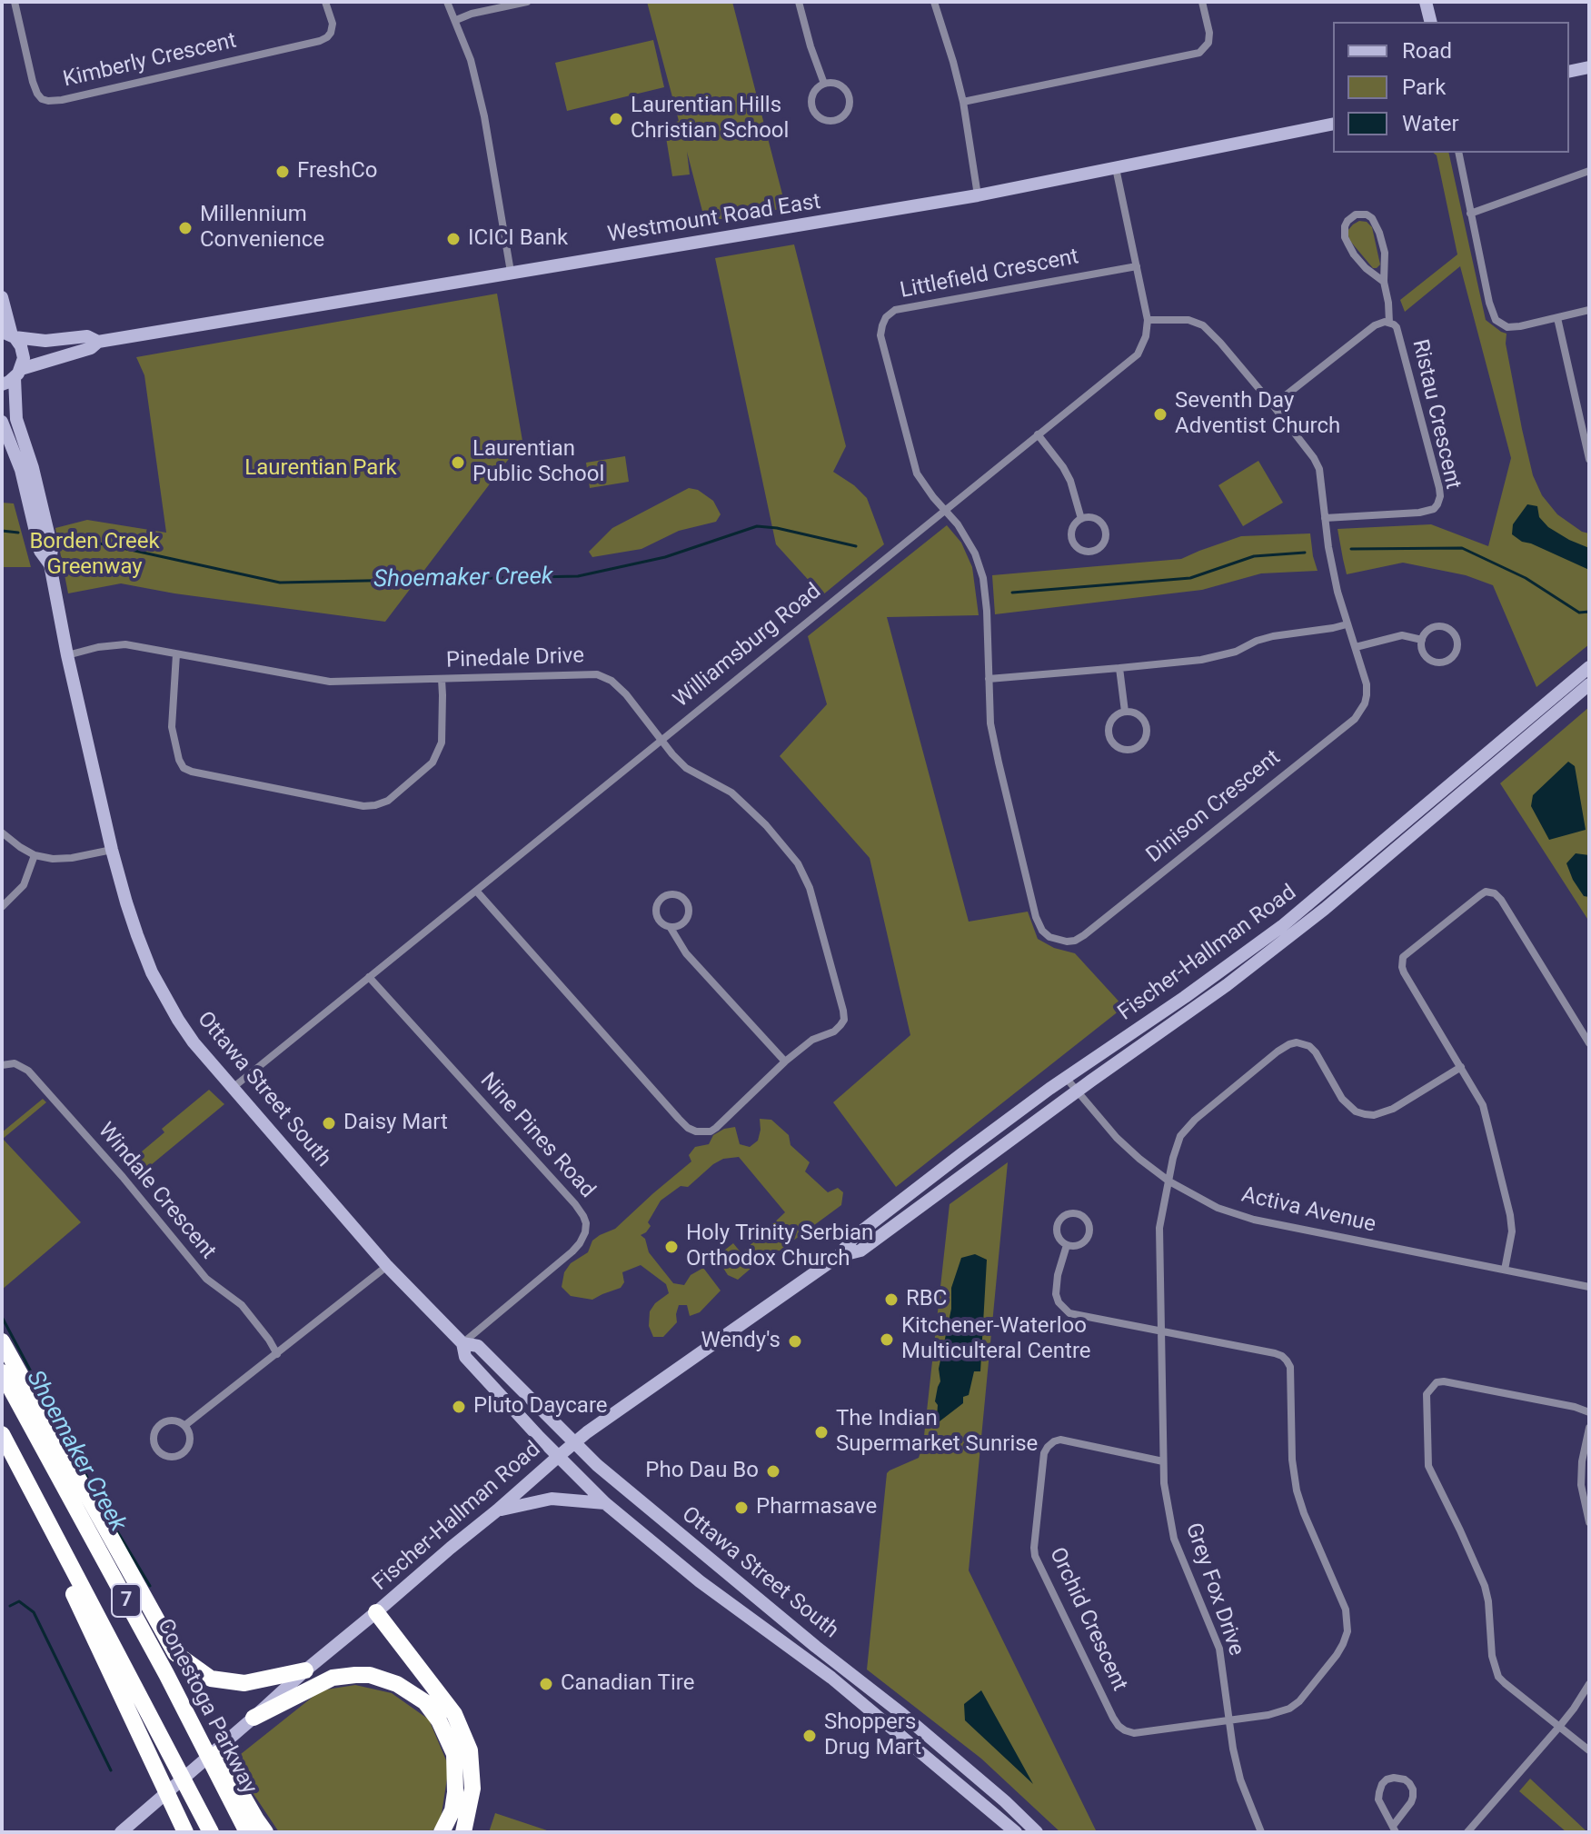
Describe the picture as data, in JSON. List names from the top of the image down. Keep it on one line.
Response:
{"streets":{"highway":["7","Conestoga Parkway"],"main road":["Westmount Road East","Fischer-Hallman Road","Ottawa Street South"],"street":["Kimberly Crescent","Littlefield Crescent","Ristau Crescent","Williamsburg Road","Pinedale Drive","Dinison Crescent","Nine Pines Road","Windale Crescent","Activa Avenue","Grey Fox Drive","Orchid Crescent"]},"crossings":[["Westmount Road East","Williamsburg Road"],["Littlefield Crescent","Williamsburg Road"],["Littlefield Crescent","Dinison Crescent"],["Ristau Crescent","Dinison Crescent"],["Williamsburg Road","Pinedale Drive"],["Williamsburg Road","Dinison Crescent"],["Williamsburg Road","Ottawa Street South"],["Williamsburg Road","Nine Pines Road"],["Pinedale Drive","Ottawa Street South"],["Fischer-Hallman Road","Ottawa Street South"],["Fischer-Hallman Road","Activa Avenue"],["Ottawa Street South","Nine Pines Road"],["Activa Avenue","Grey Fox Drive"],["Grey Fox Drive","Orchid Crescent"]],"water":["Shoemaker Creek"],"parks":["Laurentian Park","Borden Creek Greenway"],"places":["Laurentian Hills Christian School","FreshCo","Millennium Convenience","ICICI Bank","Seventh Day Adventist Church","Laurentian Public School","Daisy Mart","Holy Trinity Serbian Orthodox Church","RBC","Kitchener-Waterloo Multiculteral Centre","Wendy's","Pluto Daycare","The Indian Supermarket Sunrise","Pho Dau Bo","Pharmasave","Canadian Tire","Shoppers Drug Mart"],"legend":["Road","Park","Water"]}
